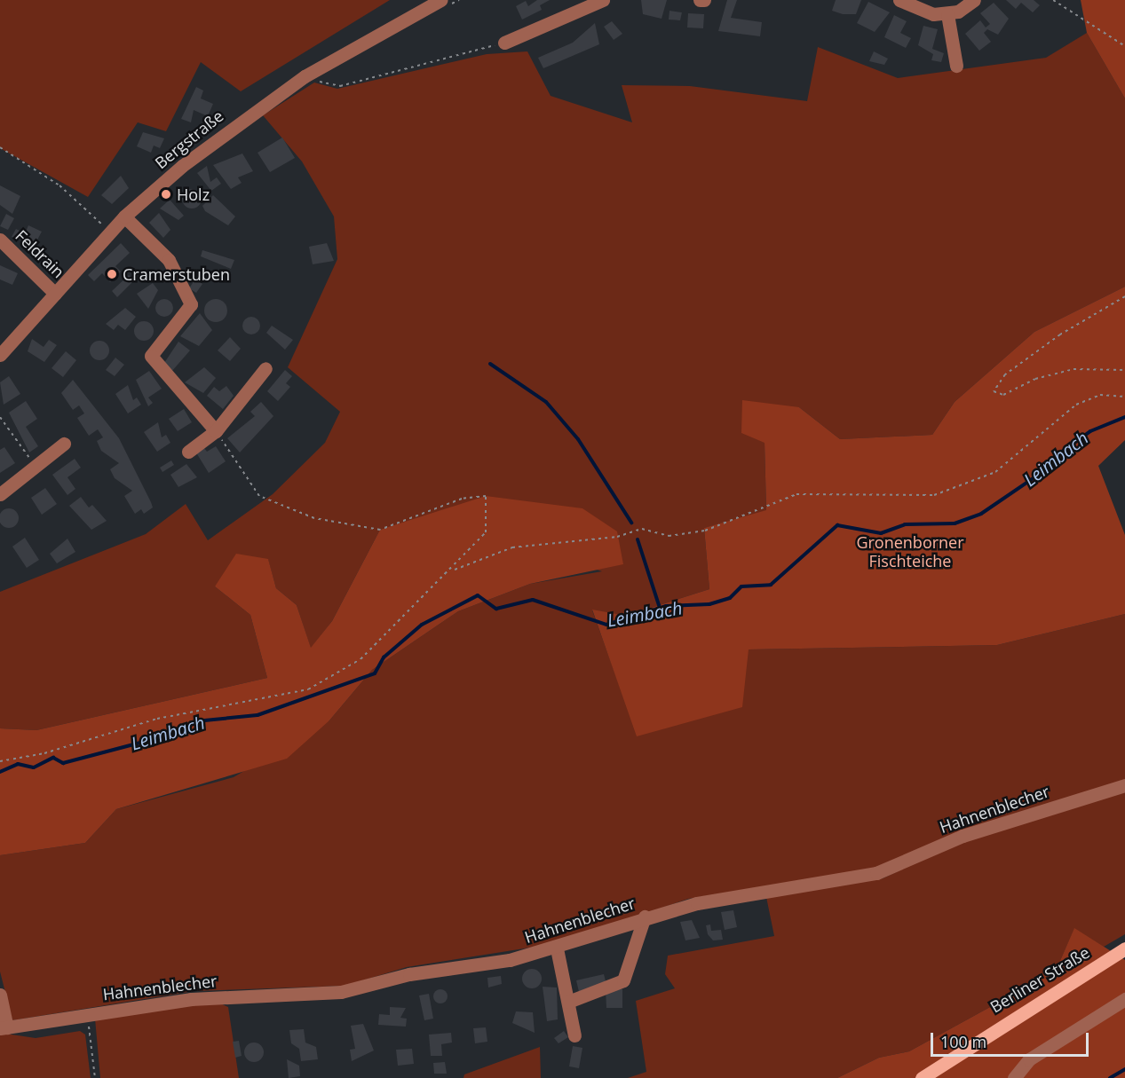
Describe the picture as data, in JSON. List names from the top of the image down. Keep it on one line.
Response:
{"streets":{"main road":["Berliner Straße"],"street":["Bergstraße","Feldrain","Hahnenblecher"]},"crossings":[["Bergstraße","Feldrain"]],"water":["Leimbach"],"parks":["Gronenborner Fischteiche"],"places":["Holz","Cramerstuben"],"scale_bar":"100 m"}
